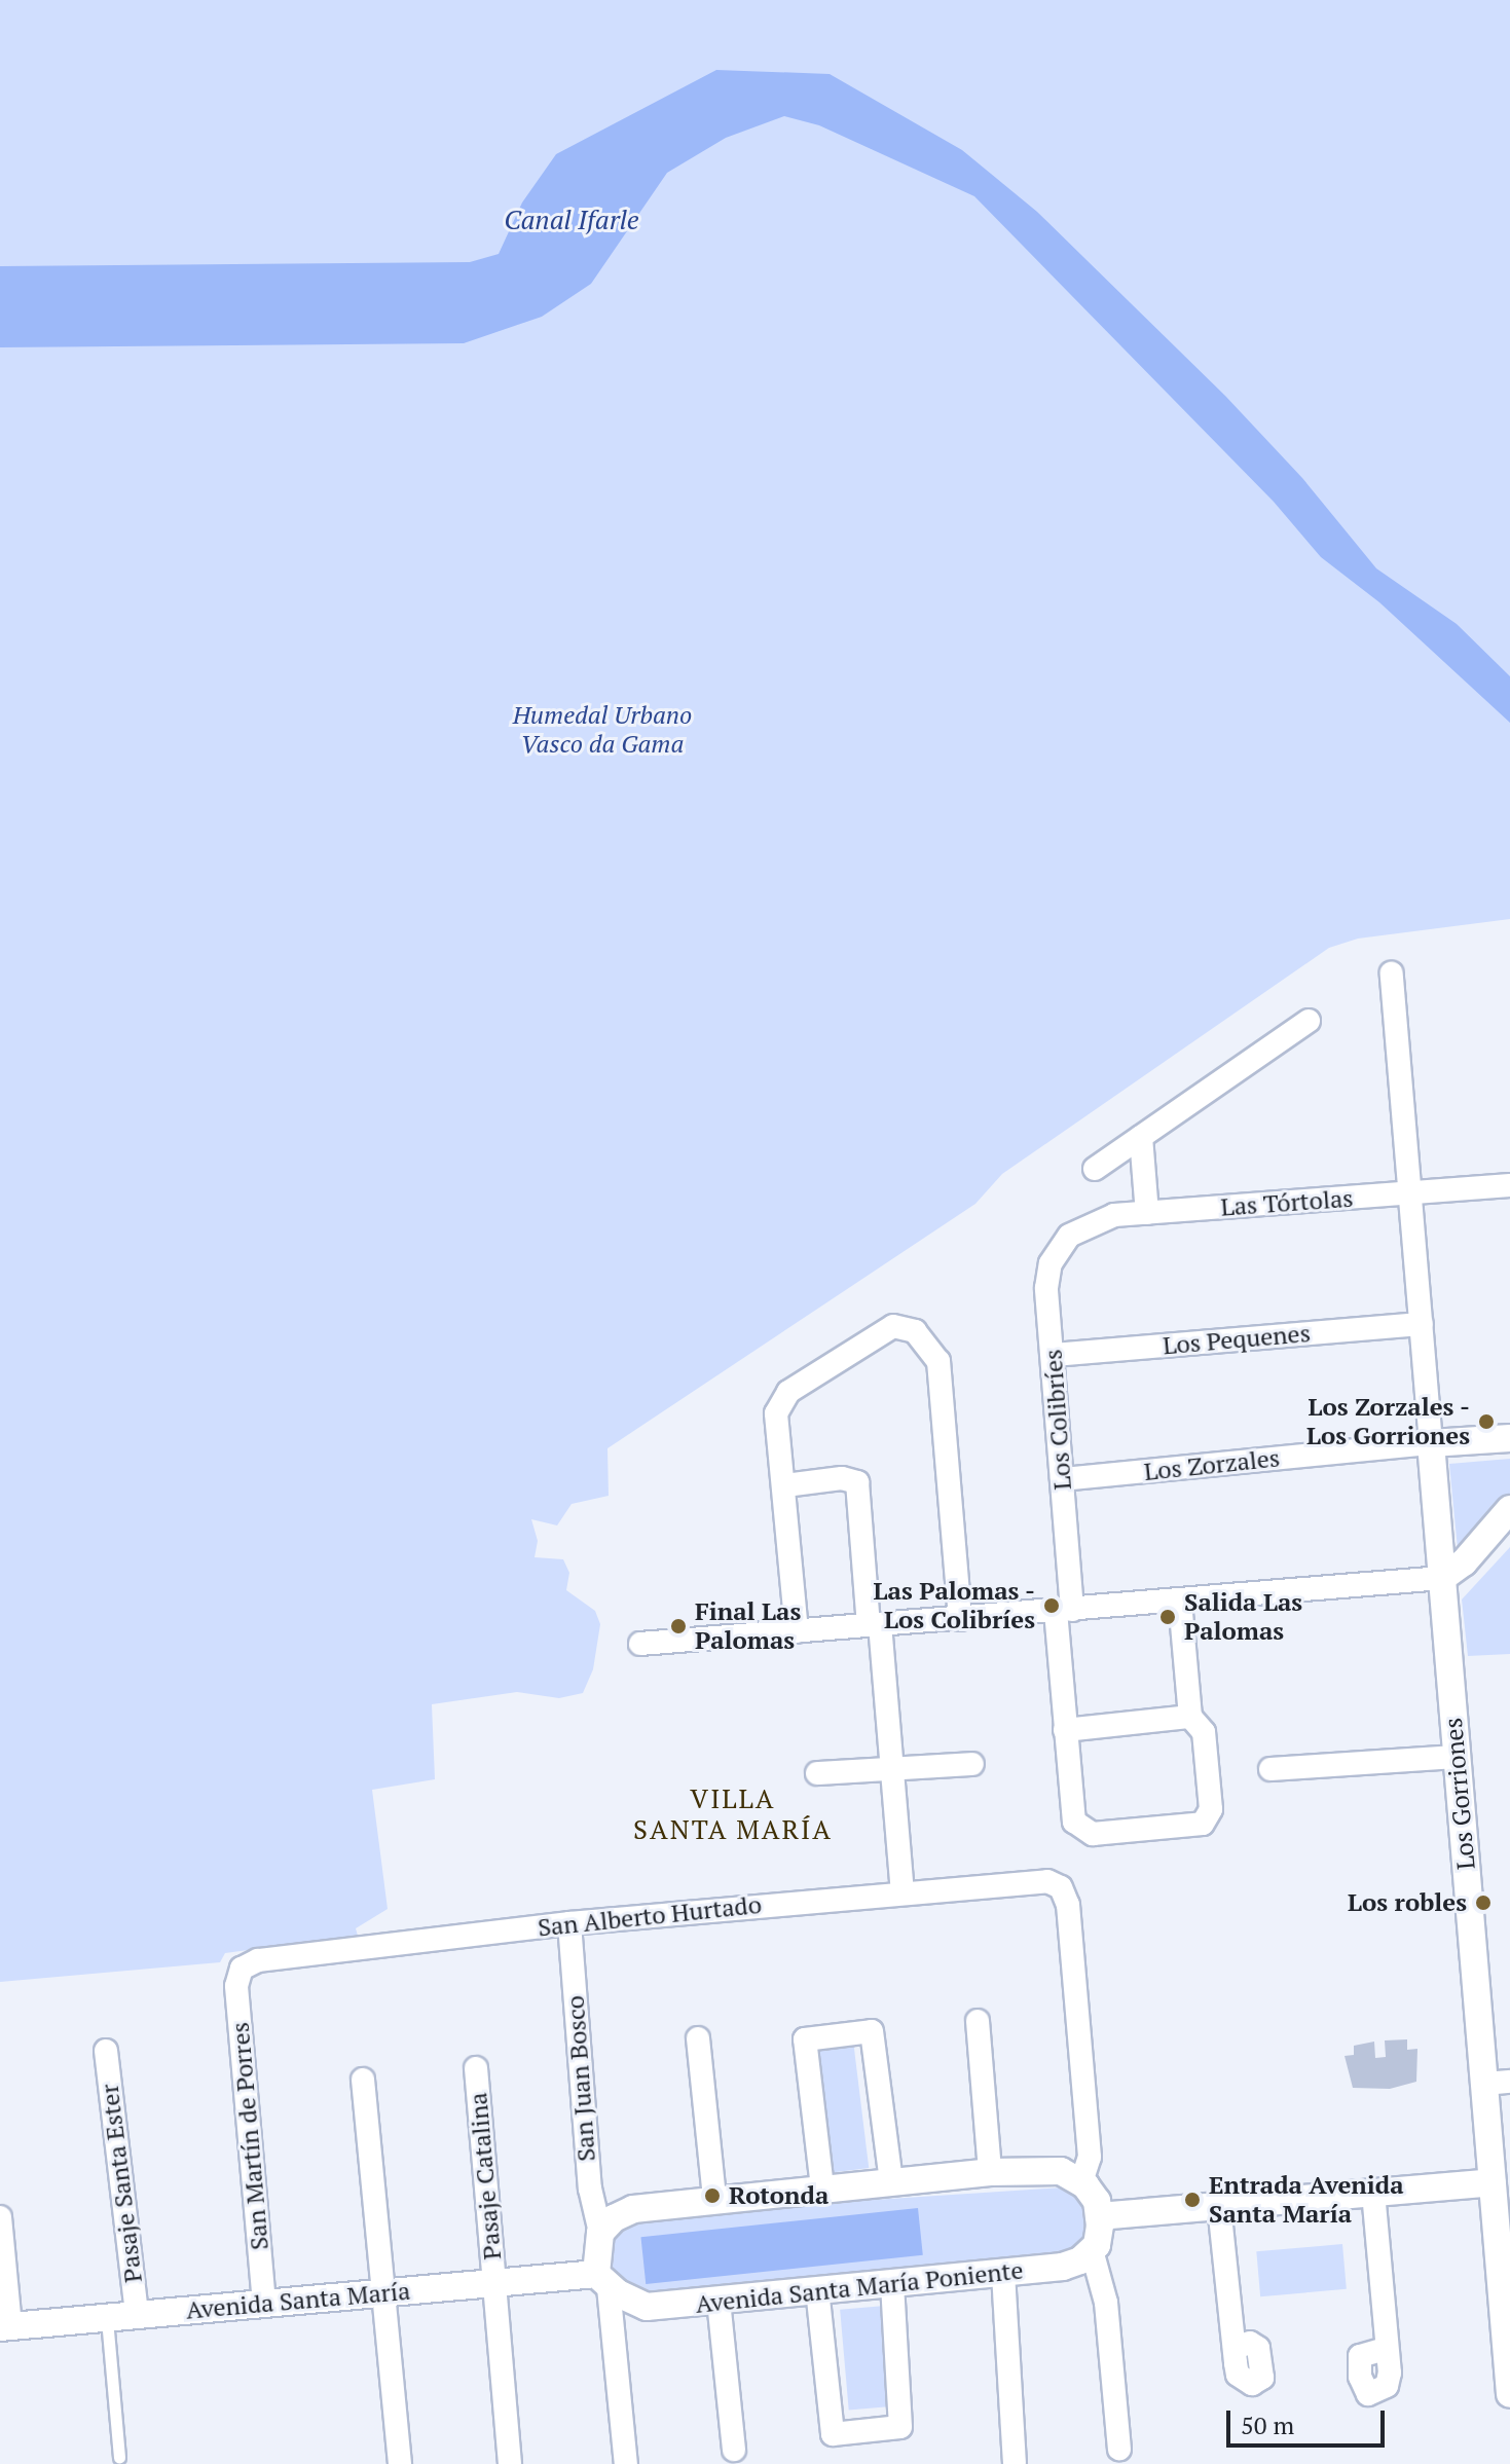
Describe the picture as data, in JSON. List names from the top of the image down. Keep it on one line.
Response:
{"streets":{"street":["Las Tórtolas","Los Pequenes","Los Colibríes","Los Zorzales","Los Gorriones","San Alberto Hurtado","San Juan Bosco","San Martín de Porres","Pasaje Catalina","Pasaje Santa Ester","Avenida Santa María Poniente","Avenida Santa María"]},"crossings":[["Las Tórtolas","Los Colibríes"],["Las Tórtolas","Los Gorriones"],["Los Pequenes","Los Colibríes"],["Los Pequenes","Los Gorriones"],["Los Colibríes","Los Zorzales"],["Los Zorzales","Los Gorriones"],["San Alberto Hurtado","San Juan Bosco"],["San Alberto Hurtado","San Martín de Porres"],["San Martín de Porres","Avenida Santa María"],["Pasaje Catalina","Avenida Santa María"],["Pasaje Santa Ester","Avenida Santa María"],["Avenida Santa María Poniente","Avenida Santa María"]],"districts":["VILLA SANTA MARÍA"],"water":["Canal Ifarle"],"parks":["Humedal Urbano Vasco da Gama"],"places":["Los Zorzales - Los Gorriones","Las Palomas - Los Colibríes","Salida Las Palomas","Final Las Palomas","Los robles","Rotonda","Entrada Avenida Santa María"],"scale_bar":"50 m"}
